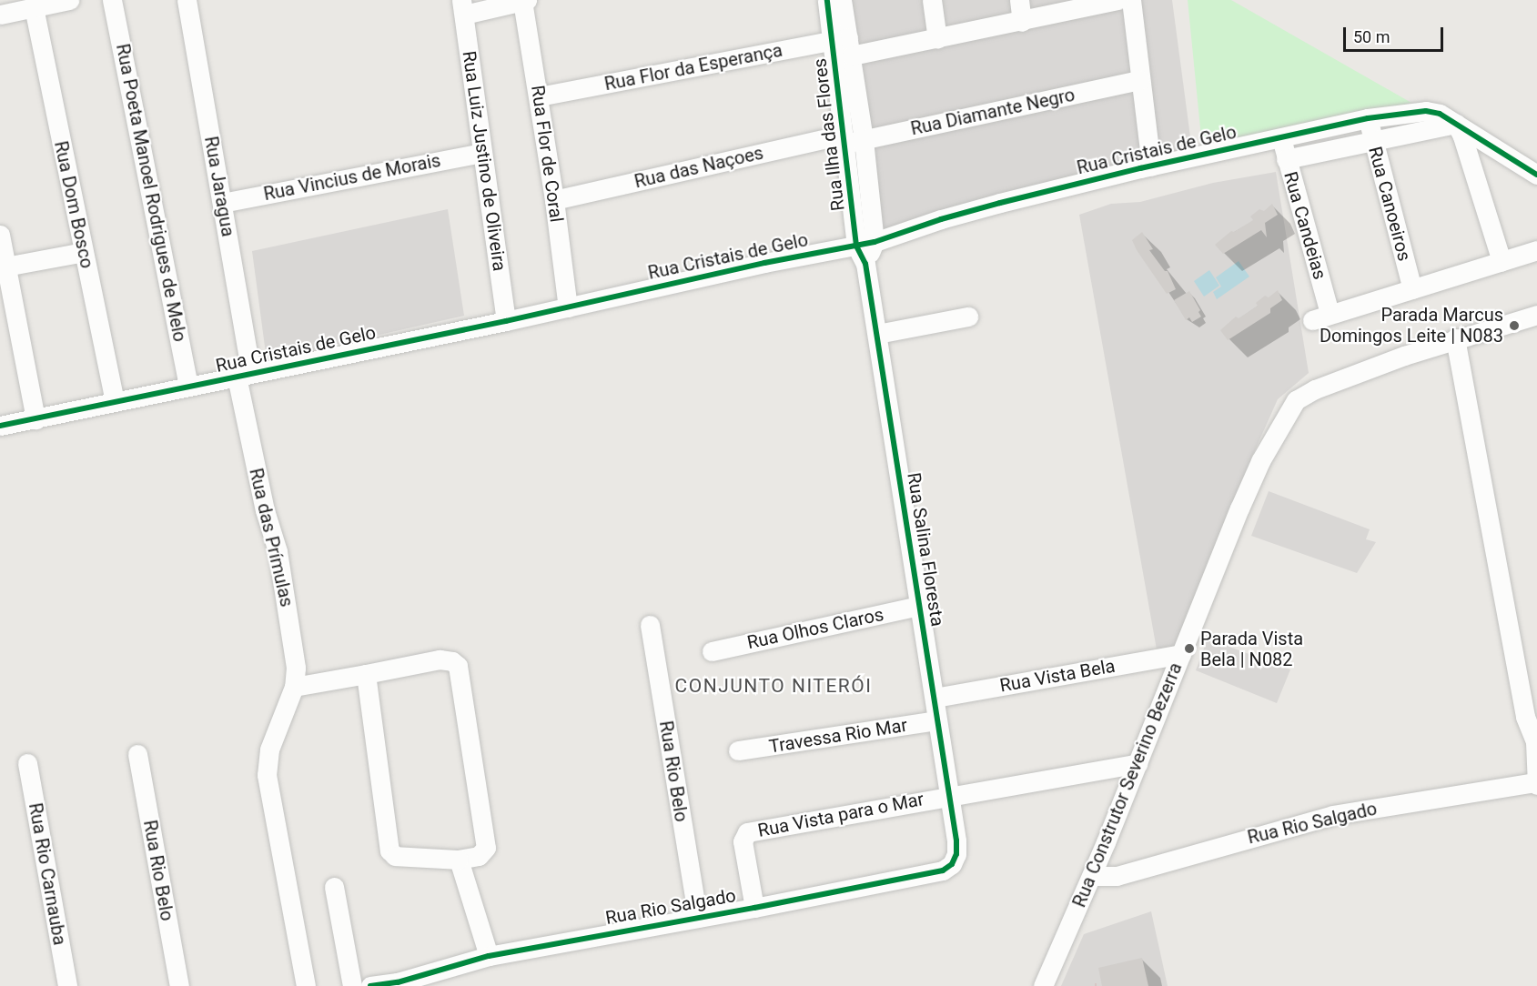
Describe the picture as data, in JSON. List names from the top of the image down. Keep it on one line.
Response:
{"streets":{"street":["Rua Flor da Esperança","Rua Diamante Negro","Rua Ilha das Flores","Rua Cristais de Gelo","Rua Flor de Coral","Rua Luiz Justino de Oliveira","Rua das Naçoes","Rua Vincius de Morais","Rua Jaragua","Rua Poeta Manoel Rodrigues de Melo","Rua Canoeiros","Rua Dom Bosco","Rua Candeias","Rua das Prímulas","Rua Salina Floresta","Rua Olhos Claros","Rua Vista Bela","Travessa Rio Mar","Rua Rio Belo","Rua Construtor Severino Bezerra","Rua Vista para o Mar","Rua Rio Salgado","Rua Rio Carnauba"]},"crossings":[["Rua Flor da Esperança","Rua Ilha das Flores"],["Rua Flor da Esperança","Rua Flor de Coral"],["Rua Diamante Negro","Rua Ilha das Flores"],["Rua Diamante Negro","Rua das Naçoes"],["Rua Ilha das Flores","Rua Cristais de Gelo"],["Rua Ilha das Flores","Rua das Naçoes"],["Rua Ilha das Flores","Rua Salina Floresta"],["Rua Cristais de Gelo","Rua Flor de Coral"],["Rua Cristais de Gelo","Rua Luiz Justino de Oliveira"],["Rua Cristais de Gelo","Rua Jaragua"],["Rua Cristais de Gelo","Rua Poeta Manoel Rodrigues de Melo"],["Rua Cristais de Gelo","Rua Canoeiros"],["Rua Cristais de Gelo","Rua Dom Bosco"],["Rua Cristais de Gelo","Rua Candeias"],["Rua Cristais de Gelo","Rua das Prímulas"],["Rua Flor de Coral","Rua das Naçoes"],["Rua Luiz Justino de Oliveira","Rua Vincius de Morais"],["Rua Vincius de Morais","Rua Jaragua"],["Rua Jaragua","Rua das Prímulas"],["Rua Canoeiros","Rua Candeias"],["Rua Salina Floresta","Rua Olhos Claros"],["Rua Salina Floresta","Rua Vista Bela"],["Rua Salina Floresta","Travessa Rio Mar"],["Rua Salina Floresta","Rua Vista para o Mar"],["Rua Salina Floresta","Rua Rio Salgado"],["Rua Vista Bela","Rua Construtor Severino Bezerra"],["Rua Rio Belo","Rua Rio Salgado"],["Rua Construtor Severino Bezerra","Rua Vista para o Mar"],["Rua Construtor Severino Bezerra","Rua Rio Salgado"],["Rua Vista para o Mar","Rua Rio Salgado"]],"districts":["CONJUNTO NITERÓI"],"places":["Parada Marcus Domingos Leite | N083","Parada Vista Bela | N082"],"scale_bar":"50 m"}
